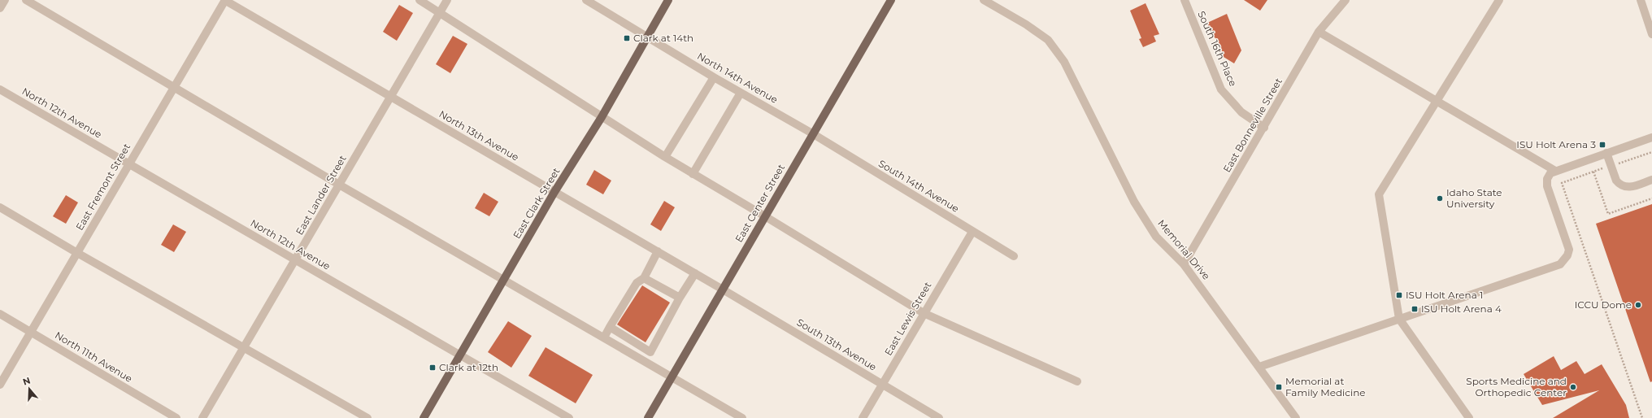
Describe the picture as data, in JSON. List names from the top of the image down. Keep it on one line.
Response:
{"streets":{"main road":["East Clark Street","East Center Street"],"street":["South 16th Place","North 14th Avenue","North 12th Avenue","East Bonneville Street","North 13th Avenue","South 14th Avenue","East Fremont Street","East Lander Street","Memorial Drive","East Lewis Street","South 13th Avenue","North 11th Avenue"]},"crossings":[["South 16th Place","East Bonneville Street"],["North 14th Avenue","South 14th Avenue"],["North 14th Avenue","East Clark Street"],["North 14th Avenue","East Center Street"],["North 12th Avenue","East Fremont Street"],["North 12th Avenue","East Lander Street"],["North 12th Avenue","East Clark Street"],["East Bonneville Street","Memorial Drive"],["North 13th Avenue","East Fremont Street"],["North 13th Avenue","East Lander Street"],["North 13th Avenue","East Clark Street"],["North 13th Avenue","East Center Street"],["North 13th Avenue","South 13th Avenue"],["South 14th Avenue","East Center Street"],["South 14th Avenue","East Lewis Street"],["East Fremont Street","North 11th Avenue"],["East Center Street","South 13th Avenue"],["East Lewis Street","South 13th Avenue"]],"places":{"transit":["Clark at 14th","ISU Holt Arena 3","ISU Holt Arena 1","ISU Holt Arena 4","Clark at 12th","Memorial at Family Medicine"],"other":["Idaho State University","ICCU Dome","Sports Medicine and Orthopedic Center"]},"north":"top"}
